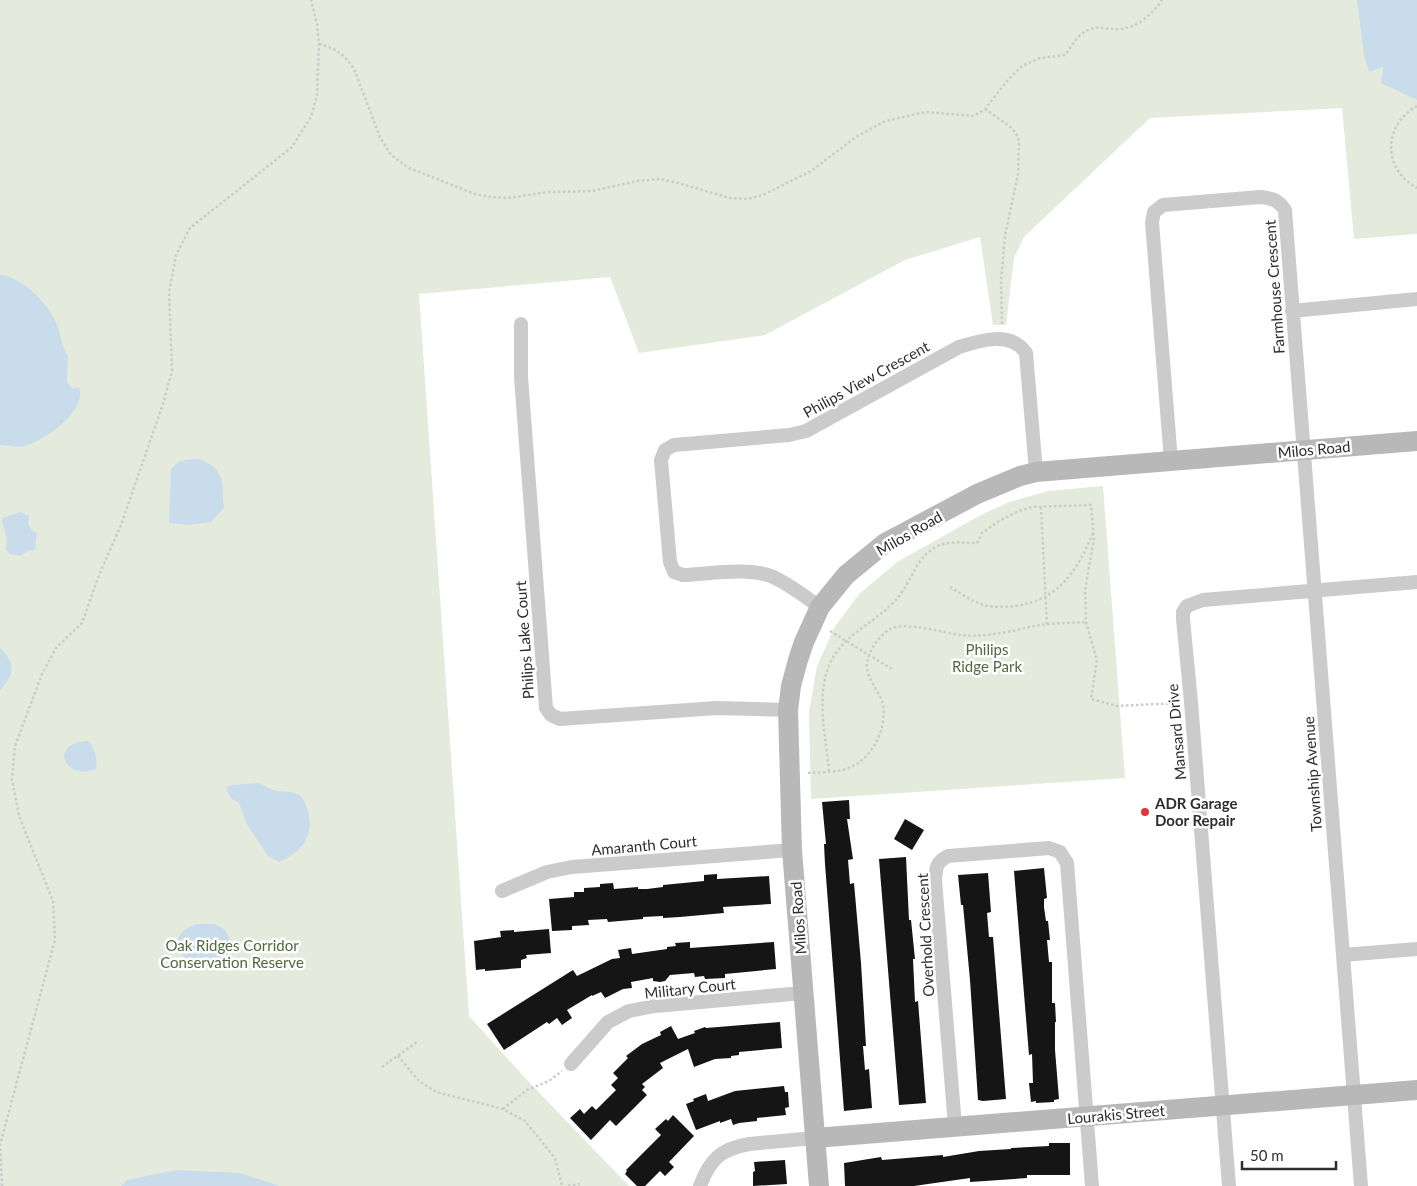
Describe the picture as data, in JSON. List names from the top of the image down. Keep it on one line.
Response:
{"streets":{"street":["Farmhouse Crescent","Philips View Crescent","Milos Road","Philips Lake Court","Mansard Drive","Township Avenue","Amaranth Court","Overhold Crescent","Military Court","Lourakis Street"]},"crossings":[["Farmhouse Crescent","Milos Road"],["Farmhouse Crescent","Township Avenue"],["Philips View Crescent","Milos Road"],["Milos Road","Philips Lake Court"],["Milos Road","Township Avenue"],["Milos Road","Amaranth Court"],["Milos Road","Military Court"],["Milos Road","Lourakis Street"],["Mansard Drive","Township Avenue"],["Mansard Drive","Lourakis Street"],["Township Avenue","Lourakis Street"],["Overhold Crescent","Lourakis Street"]],"parks":["Philips Ridge Park","Oak Ridges Corridor Conservation Reserve"],"places":["ADR Garage Door Repair"],"scale_bar":"50 m"}
